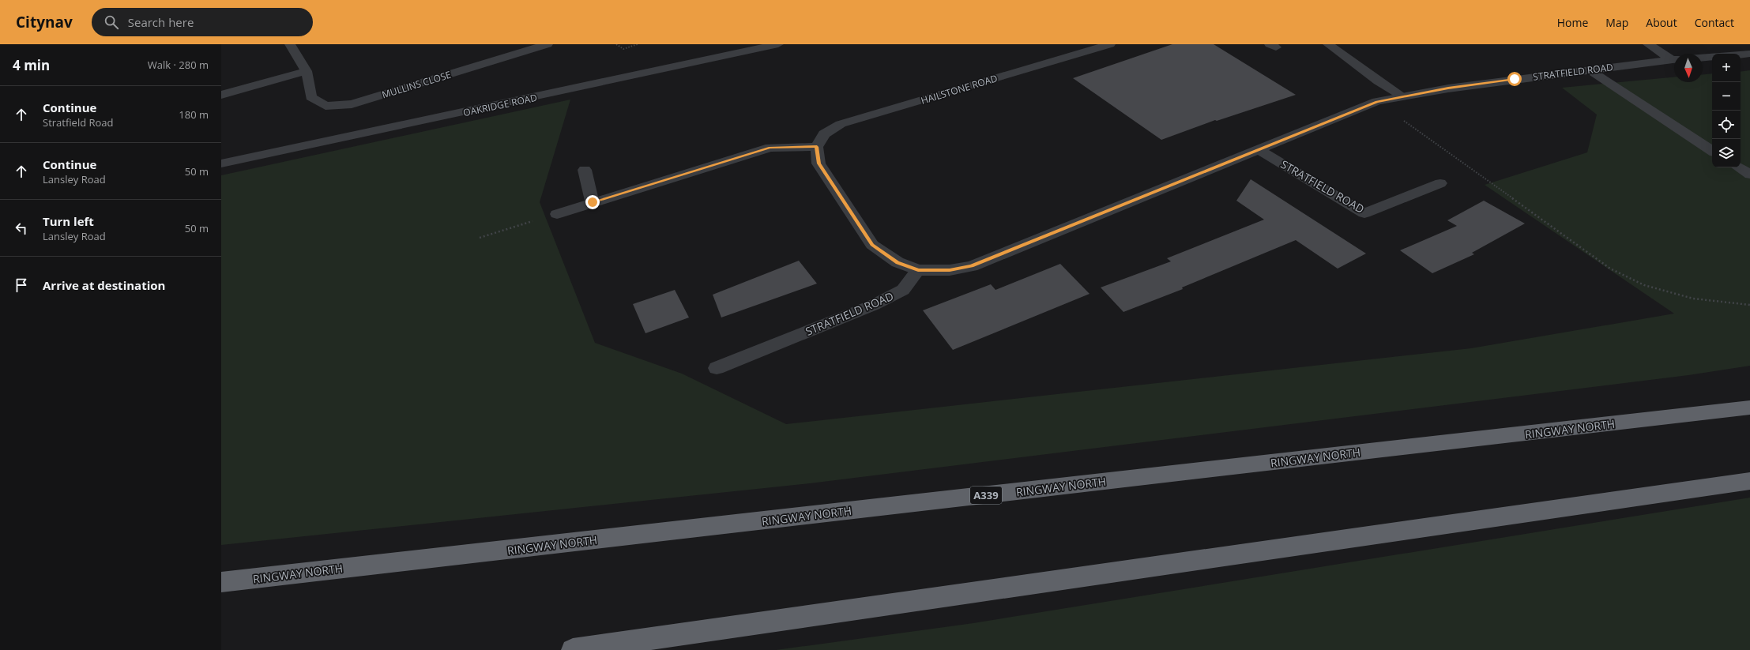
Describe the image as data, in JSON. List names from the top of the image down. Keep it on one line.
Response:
{"streets":{"highway":["RINGWAY NORTH","A339"],"street":["STRATFIELD ROAD","MULLINS CLOSE","HAILSTONE ROAD","OAKRIDGE ROAD"]},"north":"bottom","page":{"header":"Citynav","search":"Search here","nav":["Home","Map","About","Contact"],"heading":["4 min","Walk · 280 m"],"map_buttons":["+","−"],"list":[["Continue","Stratfield Road","180 m"],["Continue","Lansley Road","50 m"],["Turn left","Lansley Road","50 m"],"Arrive at destination"]}}
